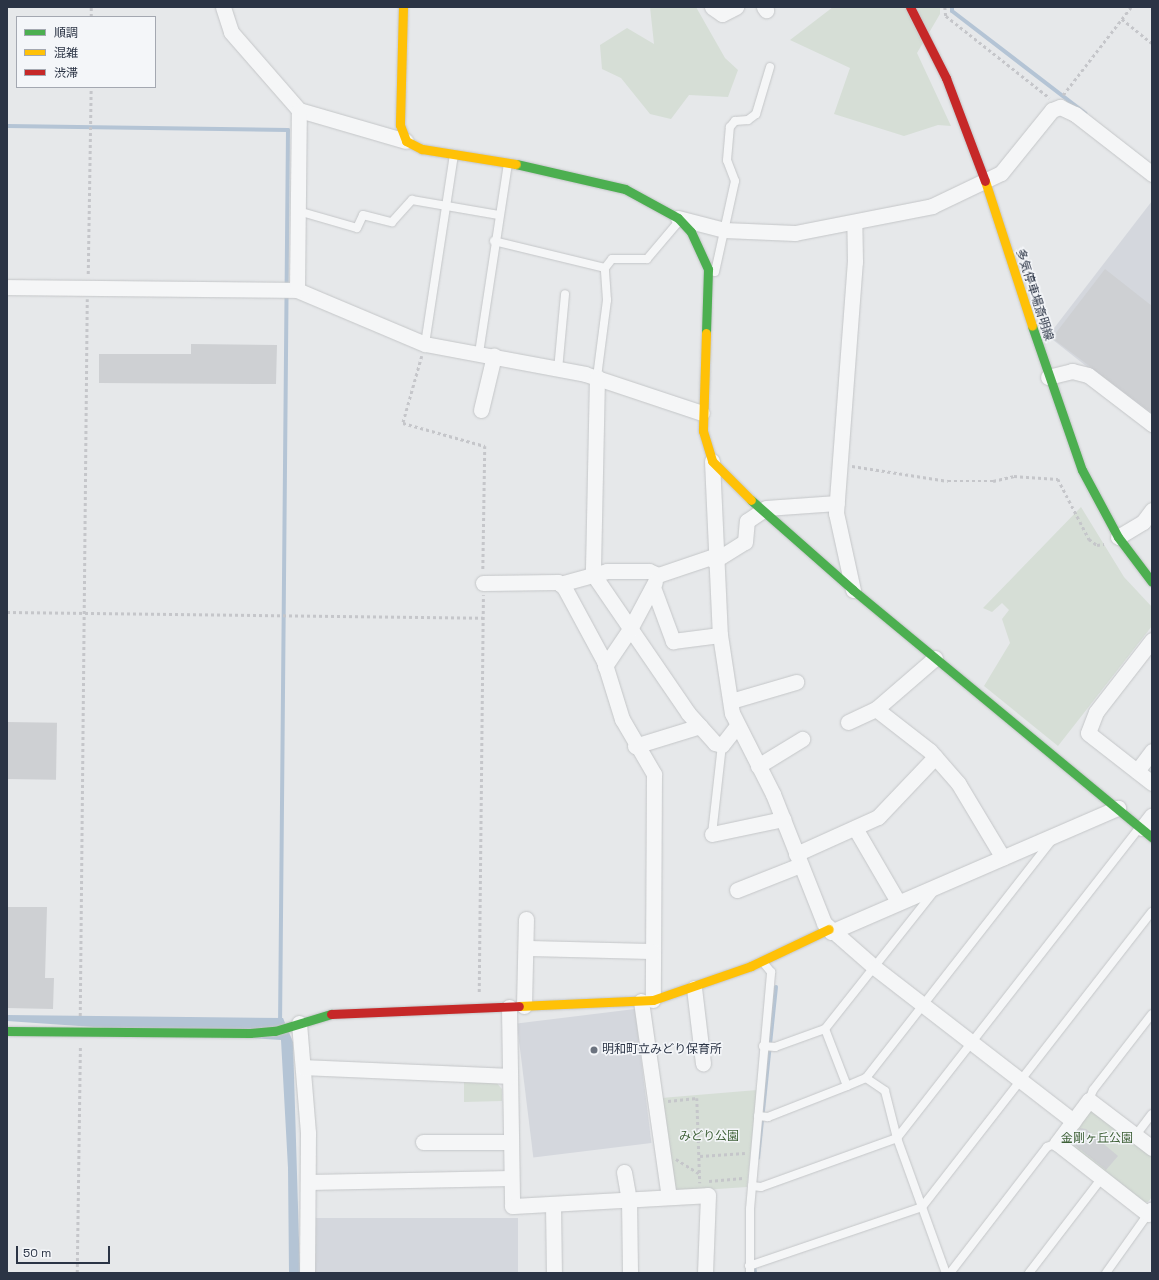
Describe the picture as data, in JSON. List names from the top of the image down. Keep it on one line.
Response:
{"streets":{"street":["多気停車場斎明線"]},"parks":["みどり公園","金剛ヶ丘公園"],"places":["明和町立みどり保育所"],"legend":["順調","混雑","渋滞"],"scale_bar":"50 m"}
